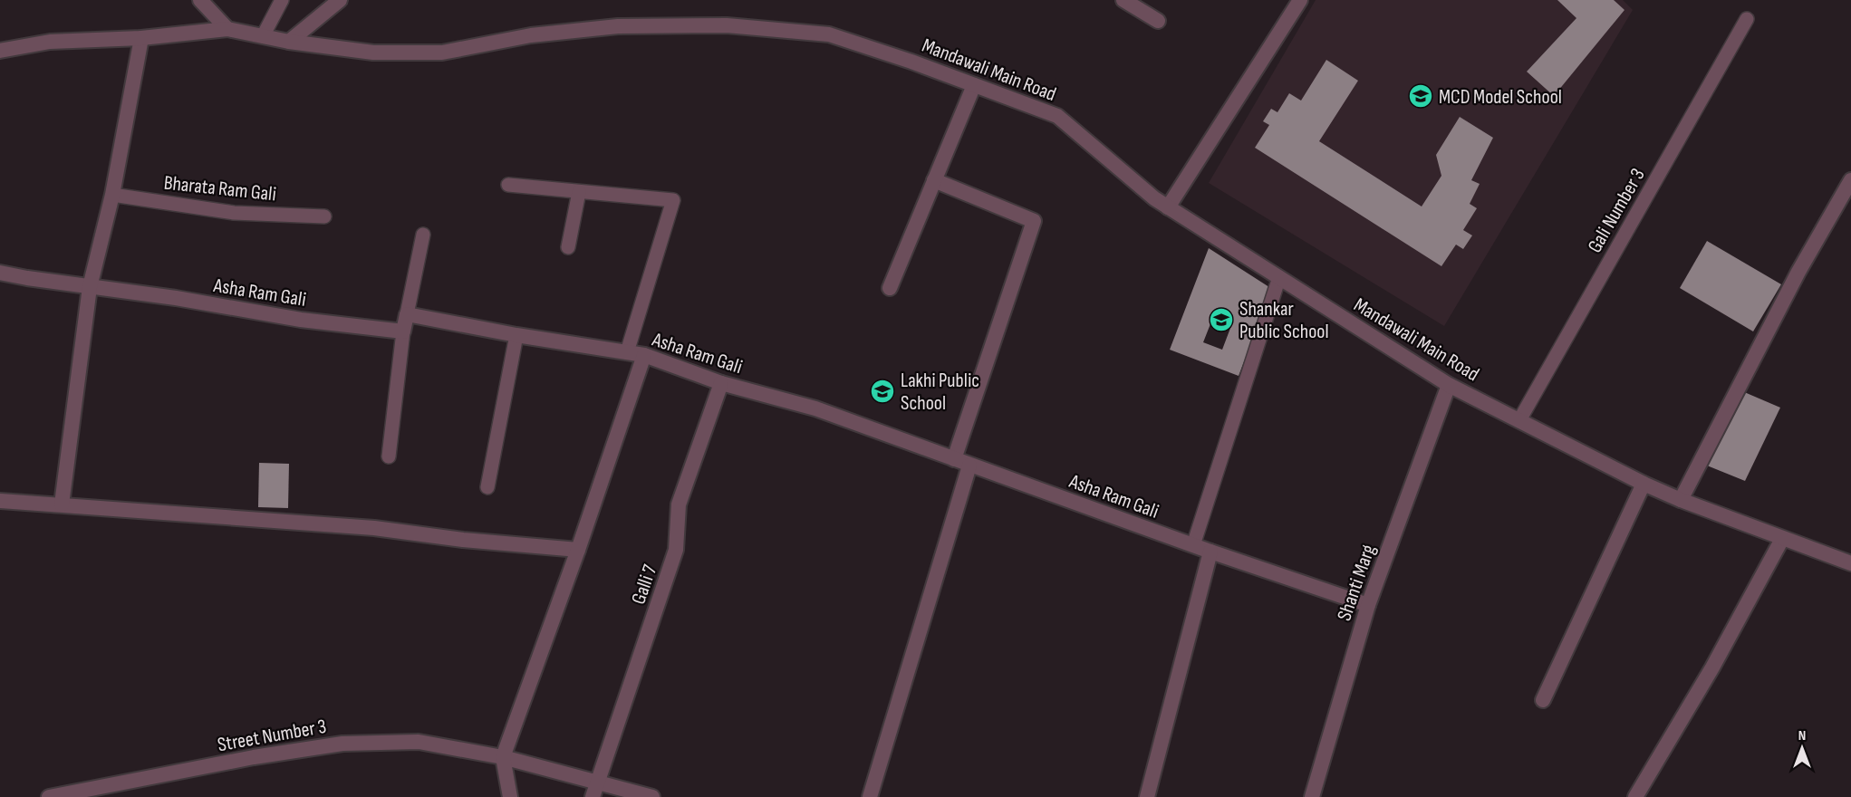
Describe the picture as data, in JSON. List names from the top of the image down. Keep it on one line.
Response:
{"streets":{"street":["Mandawali Main Road","Asha Ram Gali","Shanti Marg","Galli 7","Street Number 3"],"lane":["Bharata Ram Gali","Gali Number 3"]},"crossings":[["Mandawali Main Road","Gali Number 3"],["Mandawali Main Road","Shanti Marg"],["Asha Ram Gali","Shanti Marg"],["Asha Ram Gali","Galli 7"],["Galli 7","Street Number 3"]],"places":{"school or university":["MCD Model School","Shankar Public School","Lakhi Public School"]},"north":"top"}
